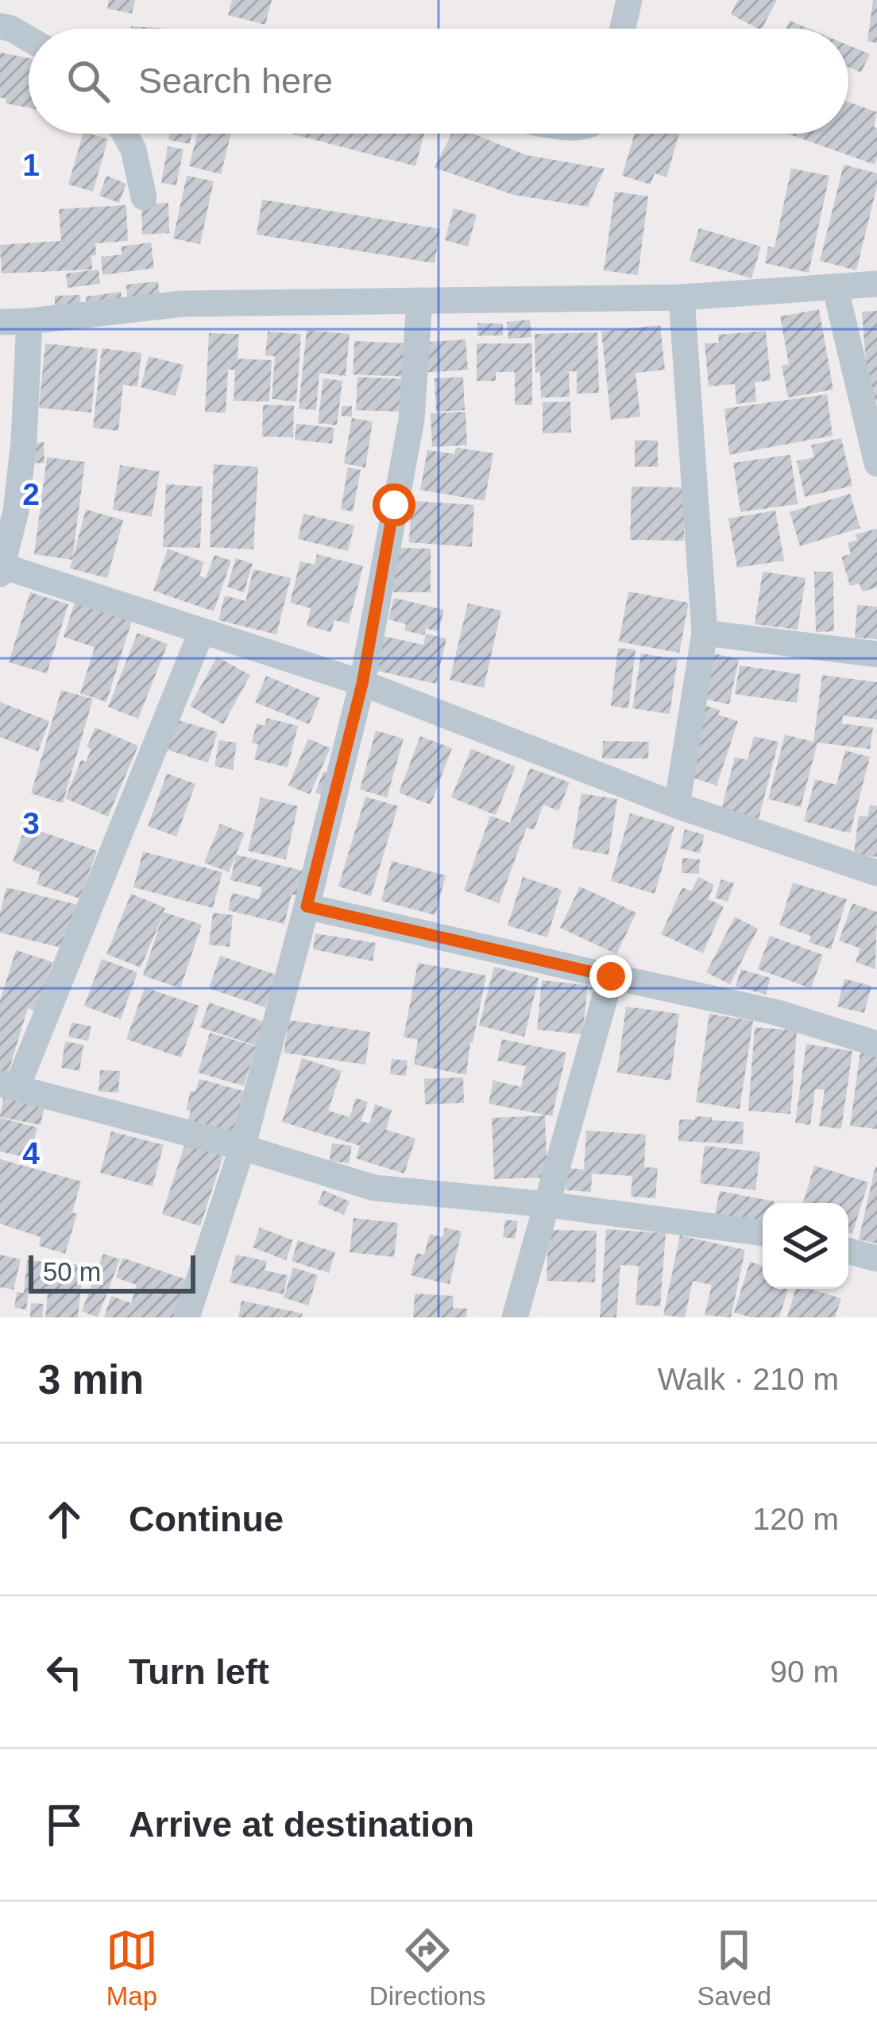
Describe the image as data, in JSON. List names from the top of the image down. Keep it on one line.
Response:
{"scale_bar":"50 m","page":{"search":"Search here","scale":"50 m","heading":["3 min","Walk · 210 m"],"list":[["Continue","120 m"],["Turn left","90 m"],"Arrive at destination"],"nav":["Map","Directions","Saved"]},"grid":{"rows":["1","2","3","4"]}}
